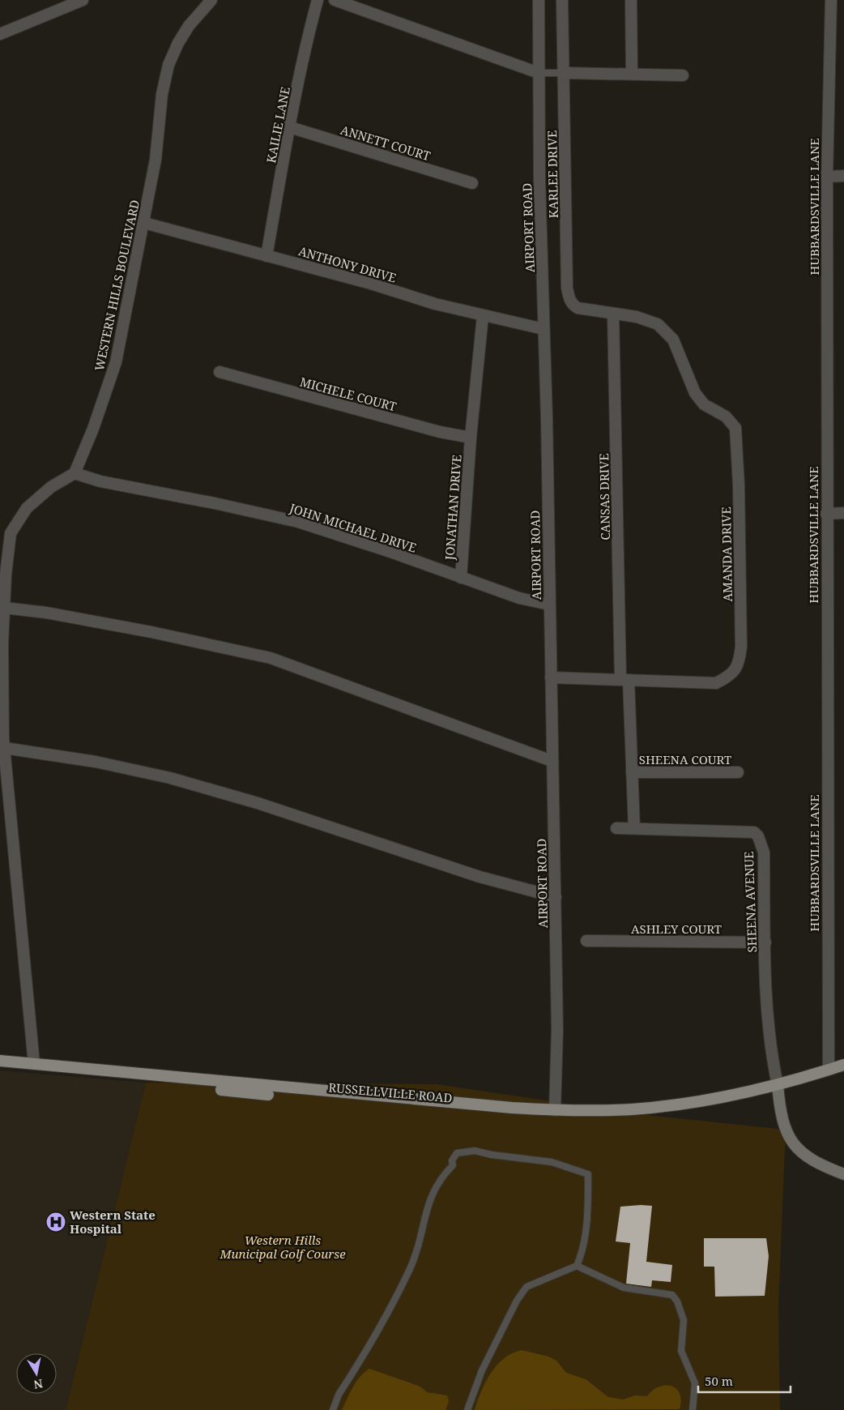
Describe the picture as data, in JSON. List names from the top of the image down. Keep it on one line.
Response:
{"streets":{"main road":["RUSSELLVILLE ROAD"],"street":["KAILIE LANE","ANNETT COURT","KARLEE DRIVE","HUBBARDSVILLE LANE","AIRPORT ROAD","ANTHONY DRIVE","WESTERN HILLS BOULEVARD","MICHELE COURT","CANSAS DRIVE","JONATHAN DRIVE","JOHN MICHAEL DRIVE","AMANDA DRIVE","SHEENA COURT","SHEENA AVENUE","ASHLEY COURT"]},"crossings":[["KAILIE LANE","ANNETT COURT"],["KAILIE LANE","ANTHONY DRIVE"],["KARLEE DRIVE","CANSAS DRIVE"],["KARLEE DRIVE","AMANDA DRIVE"],["AIRPORT ROAD","ANTHONY DRIVE"],["AIRPORT ROAD","JOHN MICHAEL DRIVE"],["AIRPORT ROAD","AMANDA DRIVE"],["AIRPORT ROAD","RUSSELLVILLE ROAD"],["ANTHONY DRIVE","WESTERN HILLS BOULEVARD"],["ANTHONY DRIVE","JONATHAN DRIVE"],["WESTERN HILLS BOULEVARD","JOHN MICHAEL DRIVE"],["MICHELE COURT","JONATHAN DRIVE"],["CANSAS DRIVE","AMANDA DRIVE"],["CANSAS DRIVE","SHEENA COURT"],["CANSAS DRIVE","SHEENA AVENUE"],["JONATHAN DRIVE","JOHN MICHAEL DRIVE"],["SHEENA AVENUE","ASHLEY COURT"],["SHEENA AVENUE","RUSSELLVILLE ROAD"]],"parks":["Western Hills Municipal Golf Course"],"places":{"hospital":["Western State Hospital"]},"scale_bar":"50 m","north":"bottom"}
